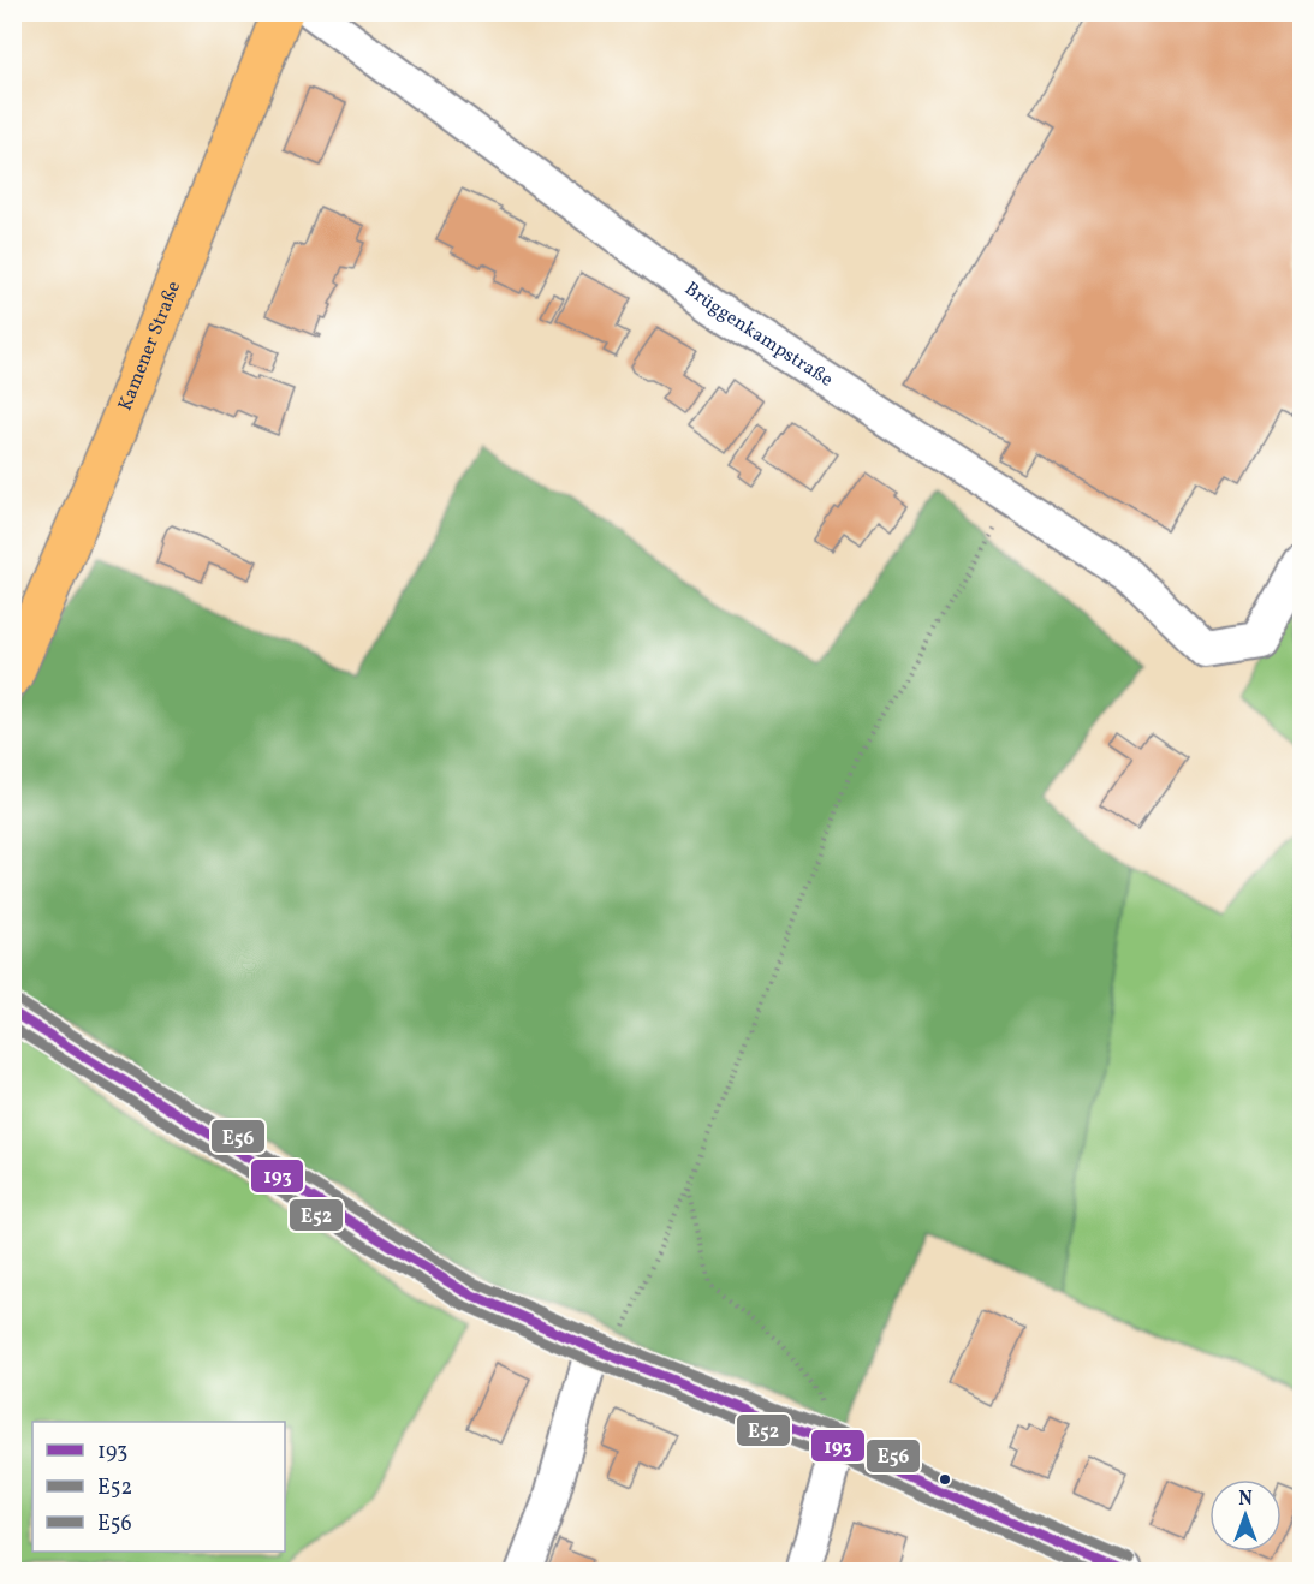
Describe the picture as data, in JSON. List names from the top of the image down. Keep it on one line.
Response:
{"streets":{"main road":["Kamener Straße"],"street":["Brüggenkampstraße"]},"lines":["transit line E56","transit line 193","transit line E52"],"legend":["193","E52","E56"],"north":"top"}
